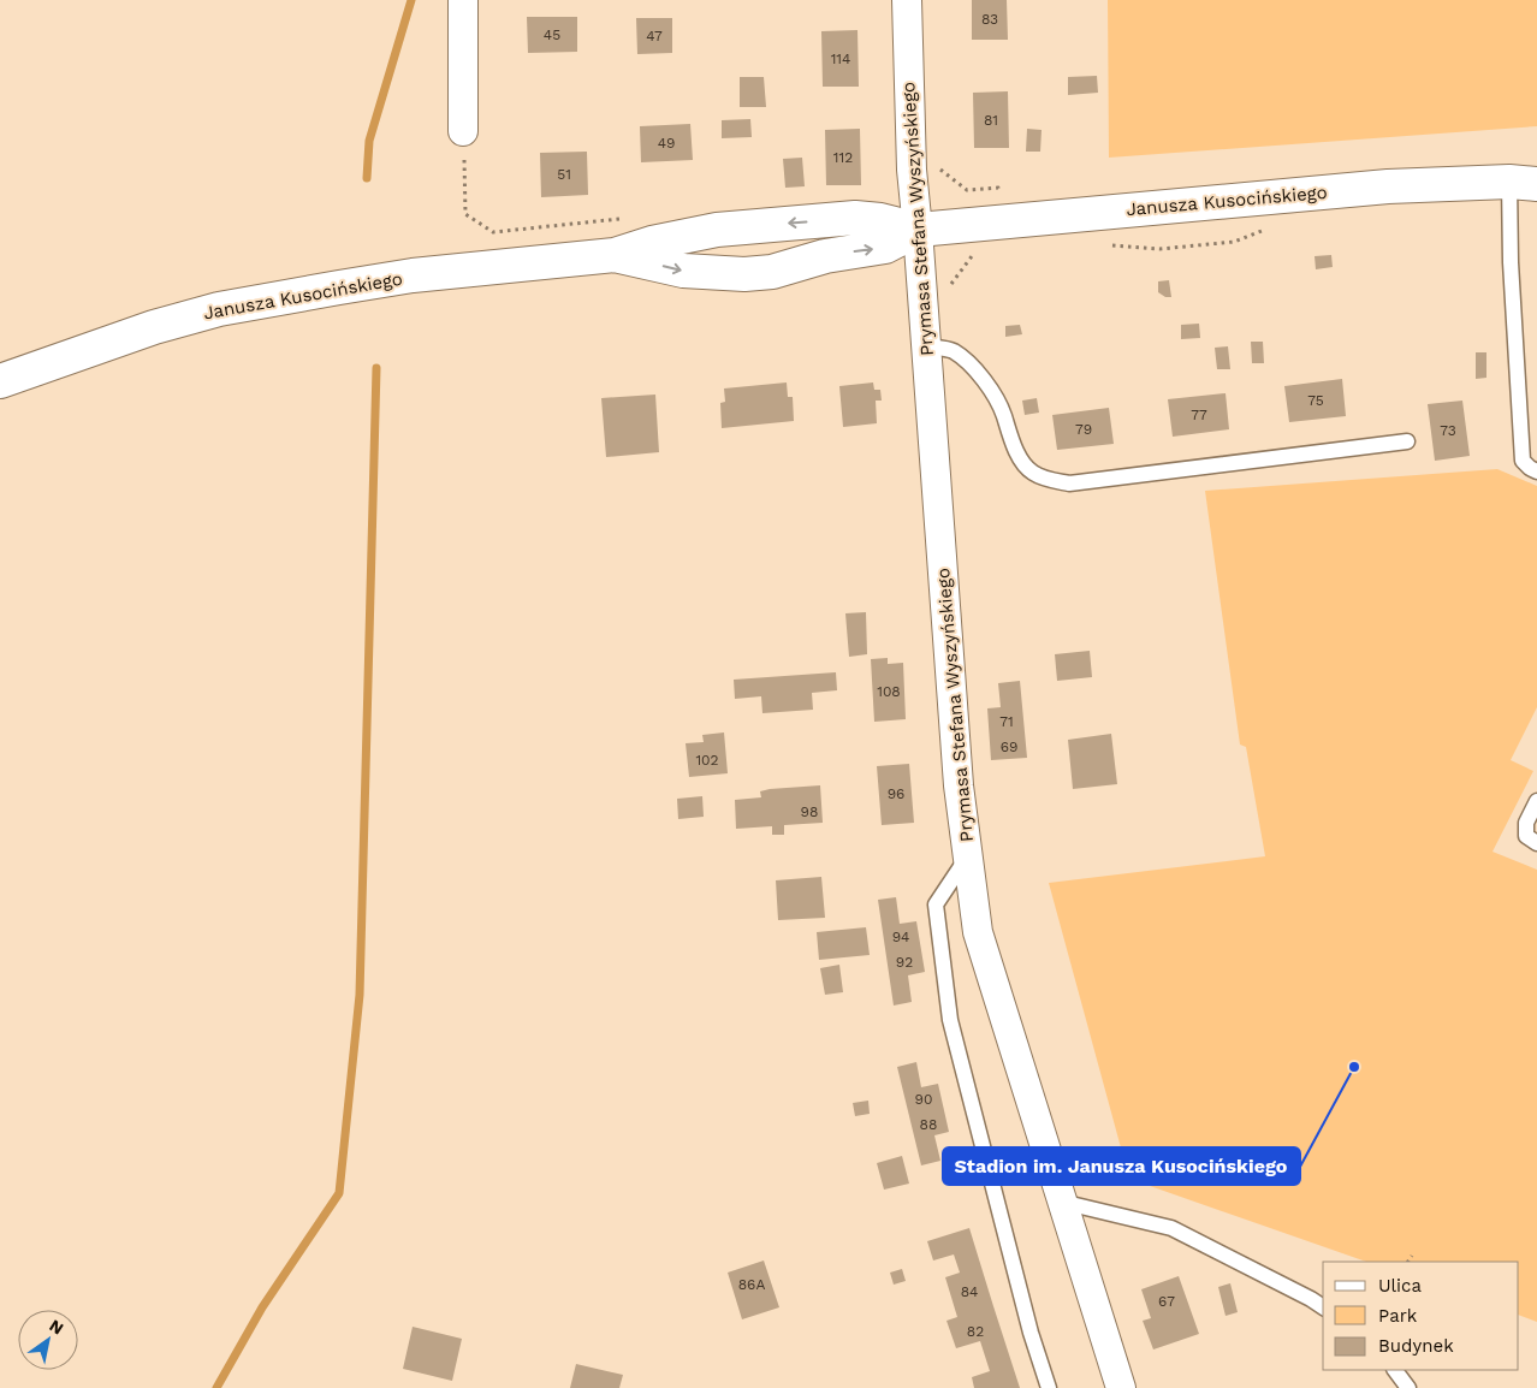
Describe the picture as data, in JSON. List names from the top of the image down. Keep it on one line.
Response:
{"streets":{"street":["Janusza Kusocińskiego","Prymasa Stefana Wyszyńskiego"]},"crossings":[["Janusza Kusocińskiego","Prymasa Stefana Wyszyńskiego"]],"places":["Stadion im. Janusza Kusocińskiego"],"house_numbers":["83","45","47","114","81","49","112","51","75","77","79","73","108","71","69","102","96","98","94","92","90","88","86A","84","67","82"],"legend":["Ulica","Park","Budynek"],"north":"top right"}
